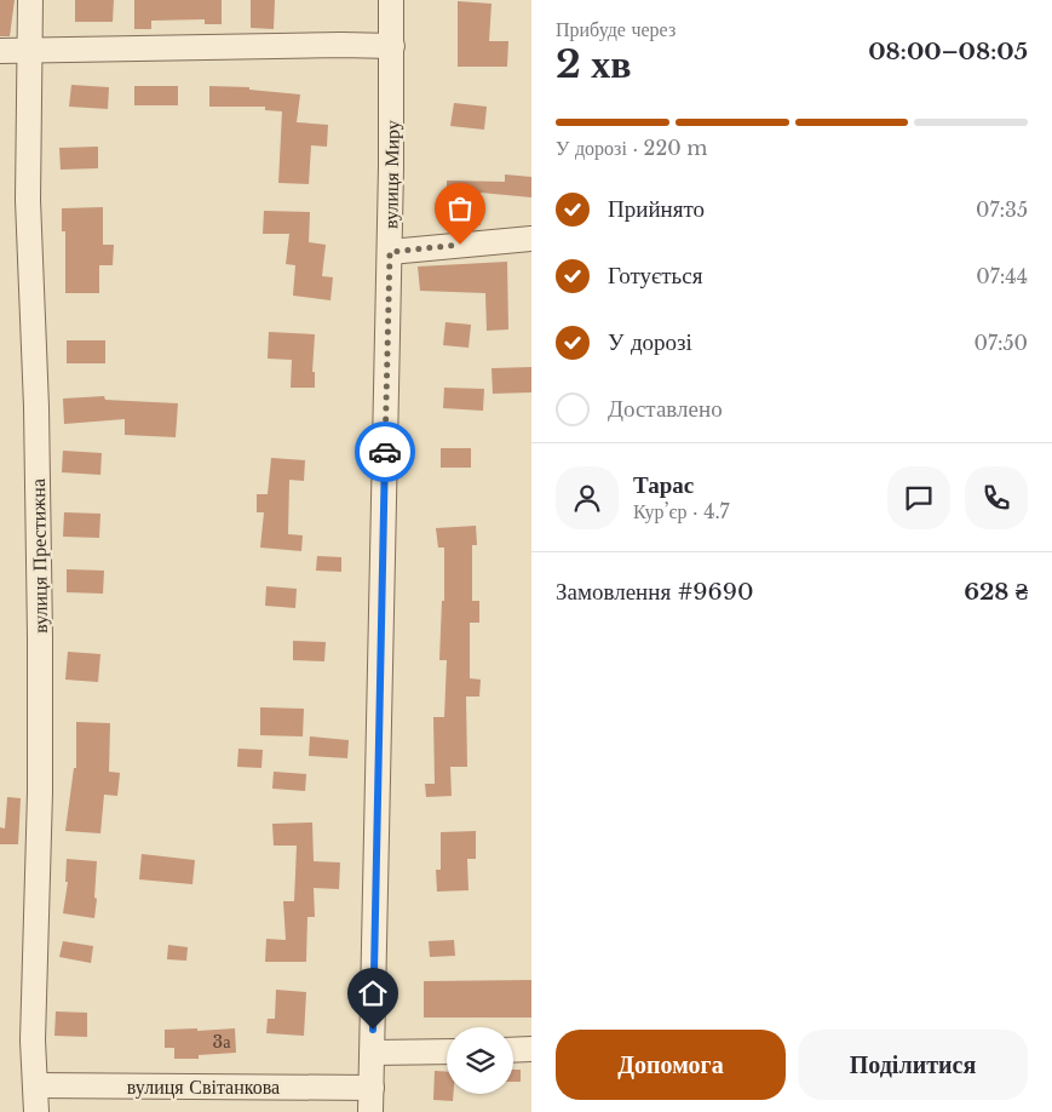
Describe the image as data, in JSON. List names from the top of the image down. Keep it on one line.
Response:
{"streets":{"street":["вулиця Миру","вулиця Престижна","вулиця Світанкова"]},"crossings":[["вулиця Миру","вулиця Світанкова"],["вулиця Престижна","вулиця Світанкова"]],"house_numbers":["3а"],"page":{"heading":["2 хв","Прибуде через","08:00–08:05"],"panel":["Тарас","Кур’єр · 4.7","Замовлення #9690","628 ₴"],"bar":"У дорозі · 220 m","list":[["Прийнято","07:35"],["Готується","07:44"],["У дорозі","07:50"],"Доставлено"],"buttons":["Допомога","Поділитися"]}}
